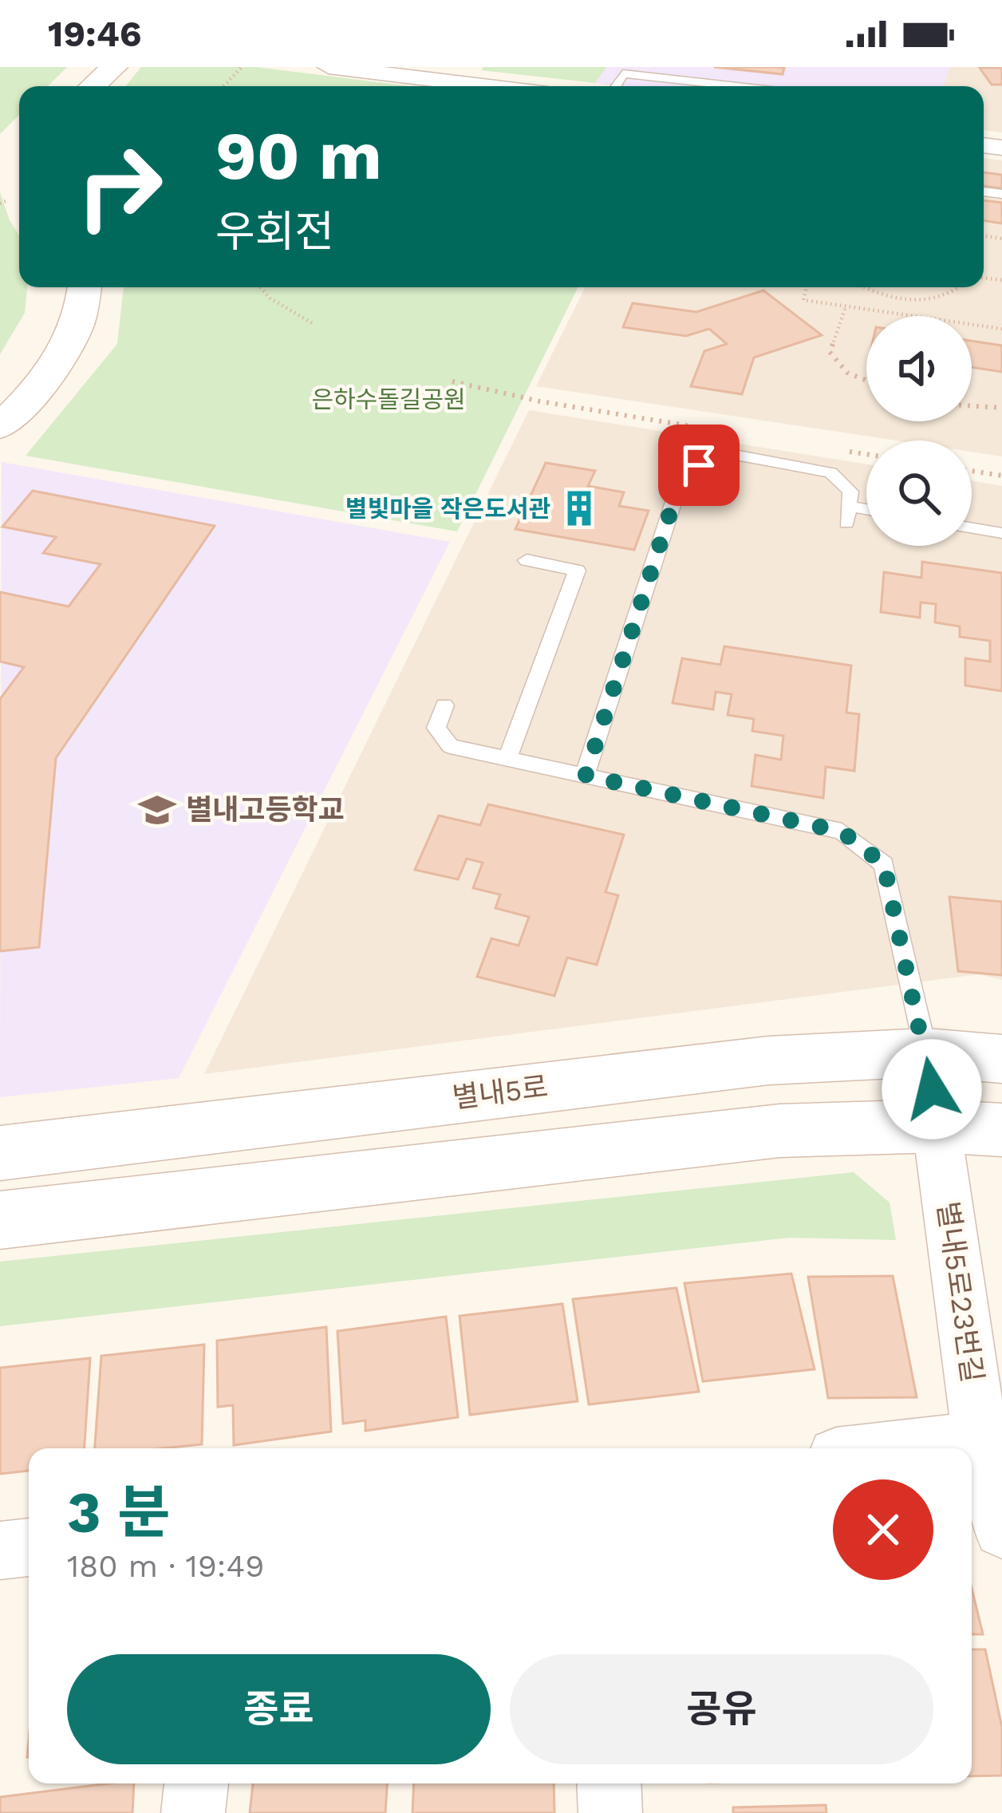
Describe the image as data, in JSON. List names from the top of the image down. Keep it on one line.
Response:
{"streets":{"street":["별내5로","별내5로23번길"]},"crossings":[["별내5로","별내5로23번길"]],"parks":["은하수돌길공원"],"places":{"building":["별빛마을 작은도서관"],"school or university":["별내고등학교"]},"page":{"status":"19:46","turn":["90 m","우회전"],"heading":["3 분","180 m · 19:49"],"buttons":["종료","공유"]}}
